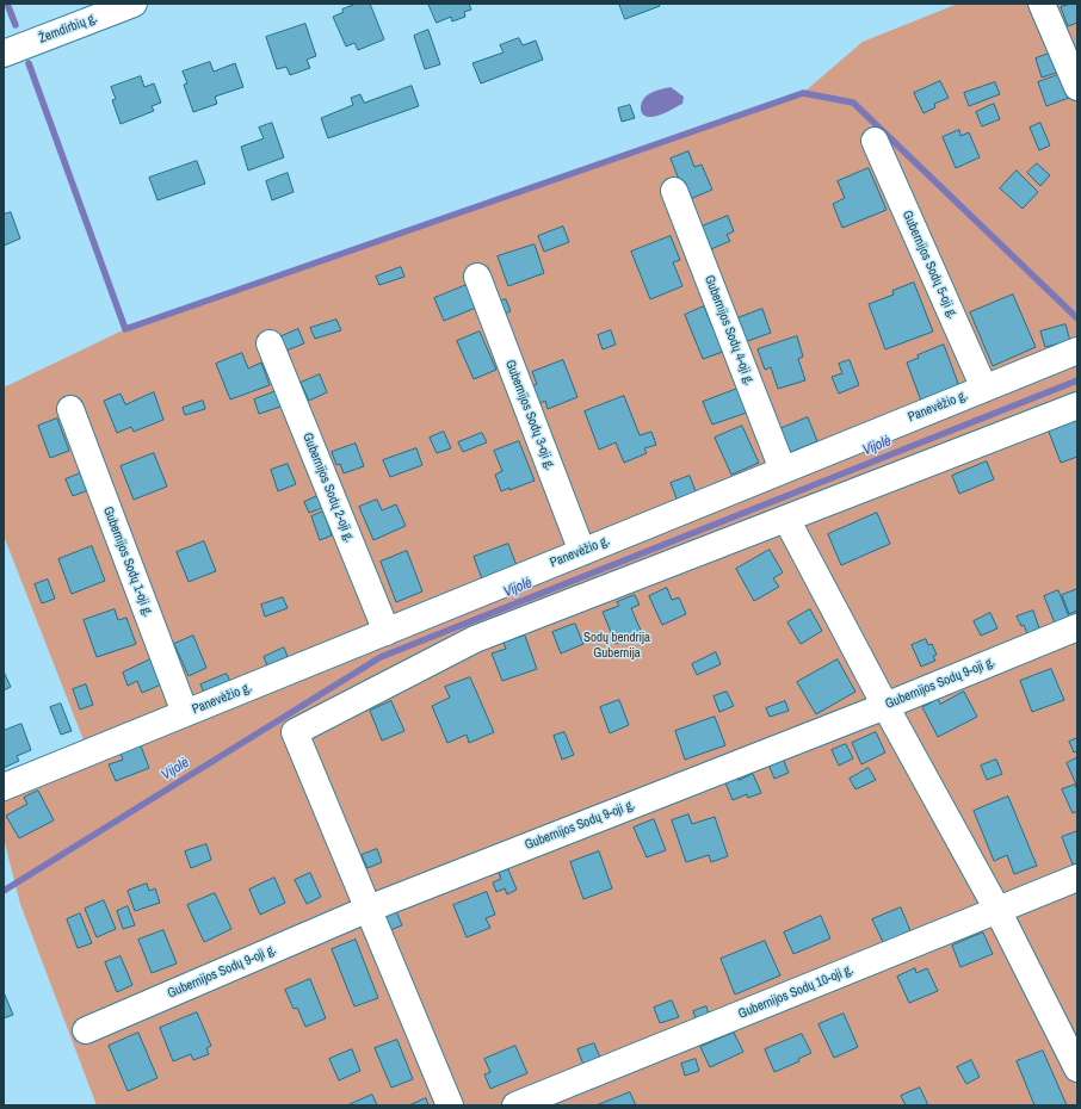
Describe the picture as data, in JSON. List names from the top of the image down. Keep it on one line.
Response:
{"streets":{"street":["Žemdirbių g.","Gubernijos Sodų 5-oji g.","Gubernijos Sodų 4-oji g.","Panevėžio g.","Gubernijos Sodų 3-oji g.","Gubernijos Sodų 2-oji g.","Gubernijos Sodų 1-oji g.","Gubernijos Sodų 9-oji g.","Gubernijos Sodų 10-oji g."]},"crossings":[["Gubernijos Sodų 5-oji g.","Panevėžio g."],["Gubernijos Sodų 4-oji g.","Panevėžio g."],["Panevėžio g.","Gubernijos Sodų 3-oji g."],["Panevėžio g.","Gubernijos Sodų 2-oji g."],["Panevėžio g.","Gubernijos Sodų 1-oji g."]],"water":["Vijolė"],"parks":["Sodų bendrija Gubernija"]}
